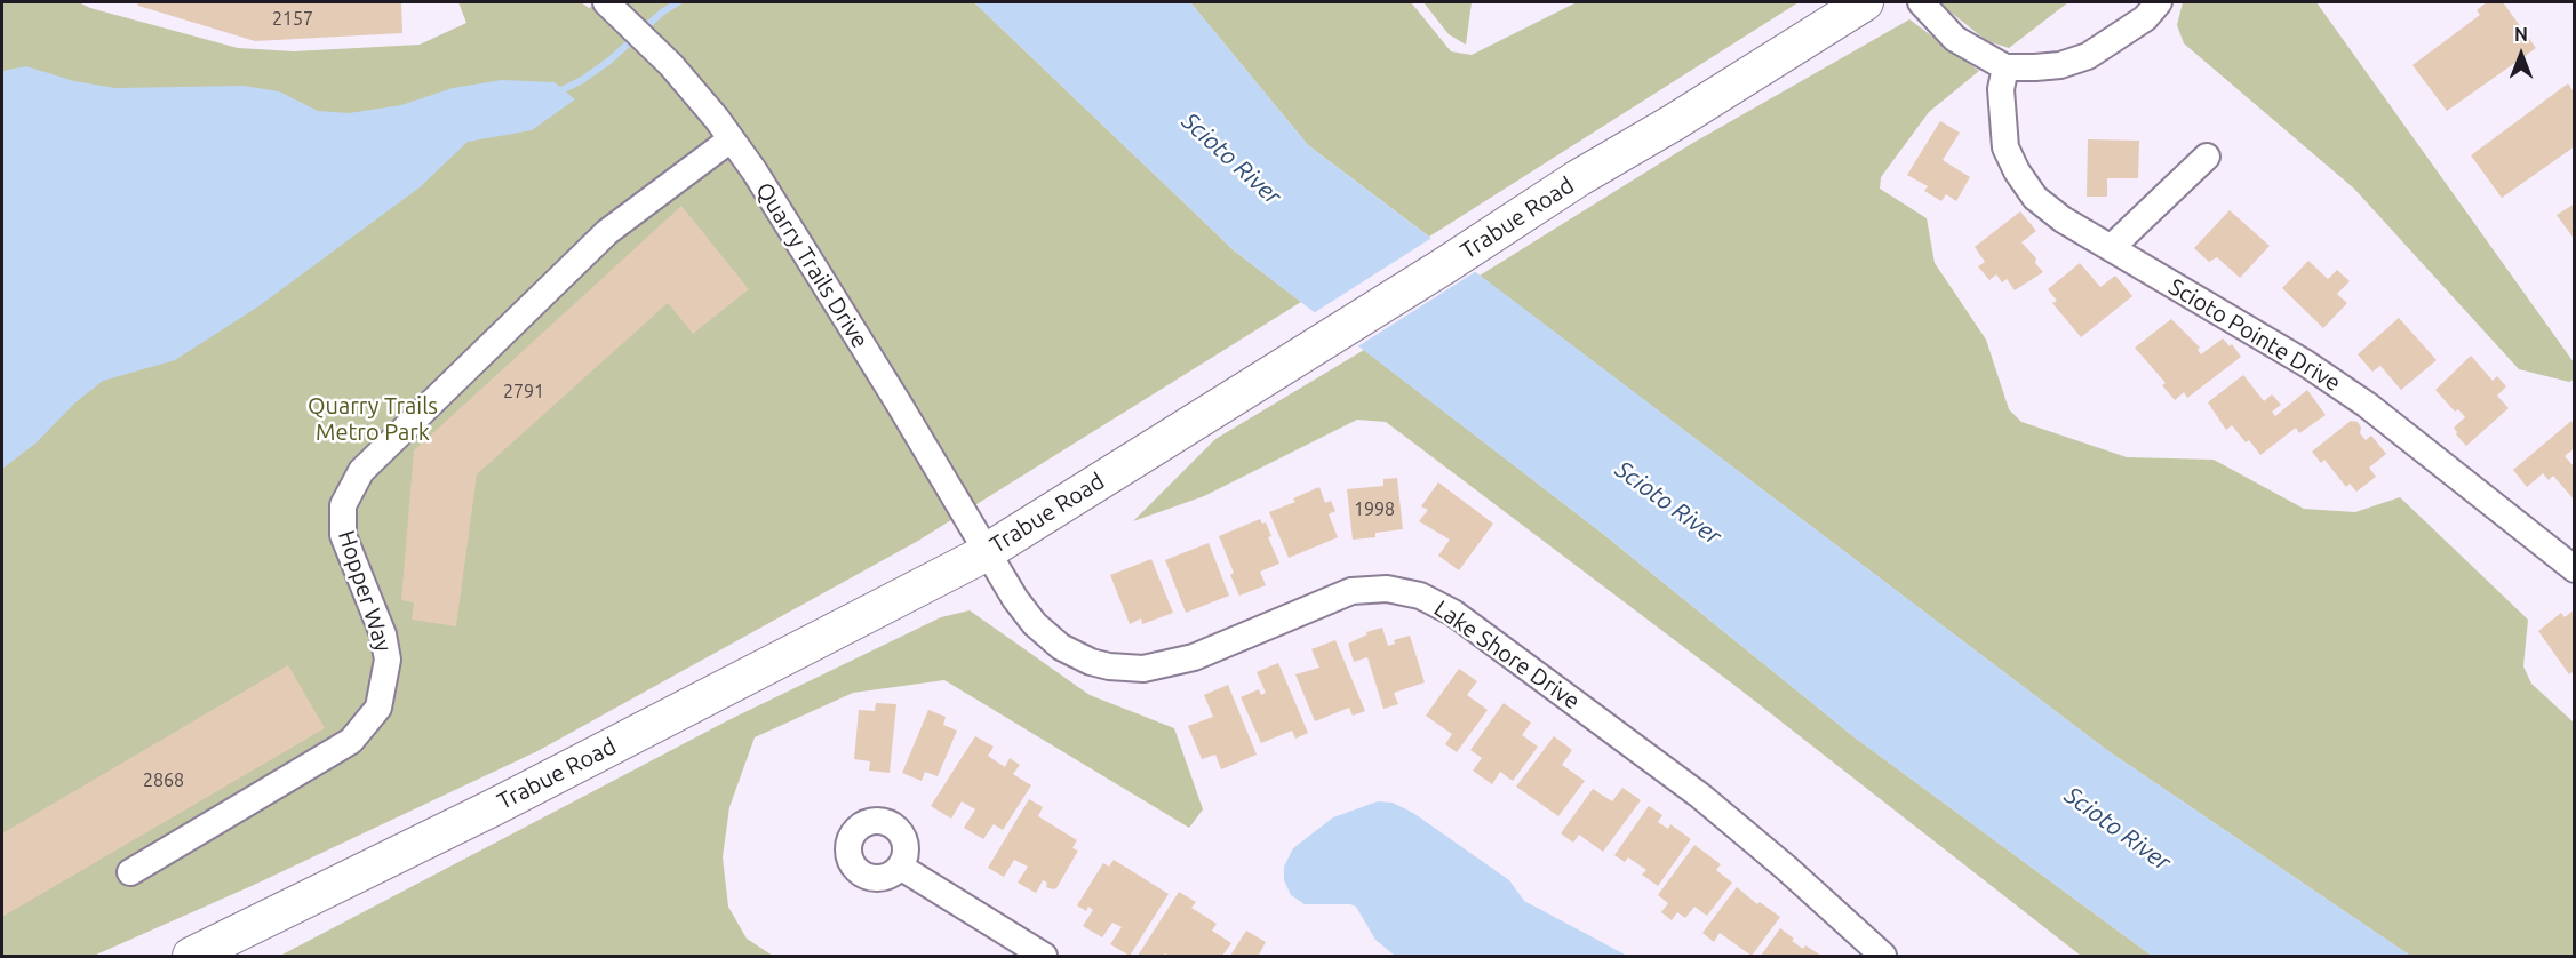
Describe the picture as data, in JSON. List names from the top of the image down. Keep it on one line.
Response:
{"streets":{"main road":["Trabue Road"],"street":["Quarry Trails Drive","Scioto Pointe Drive","Hopper Way","Lake Shore Drive"]},"crossings":[["Trabue Road","Quarry Trails Drive"],["Trabue Road","Lake Shore Drive"],["Quarry Trails Drive","Hopper Way"],["Quarry Trails Drive","Lake Shore Drive"]],"water":["Scioto River"],"parks":["Quarry Trails Metro Park"],"house_numbers":["2157","2791","1998","2868"],"north":"top"}
